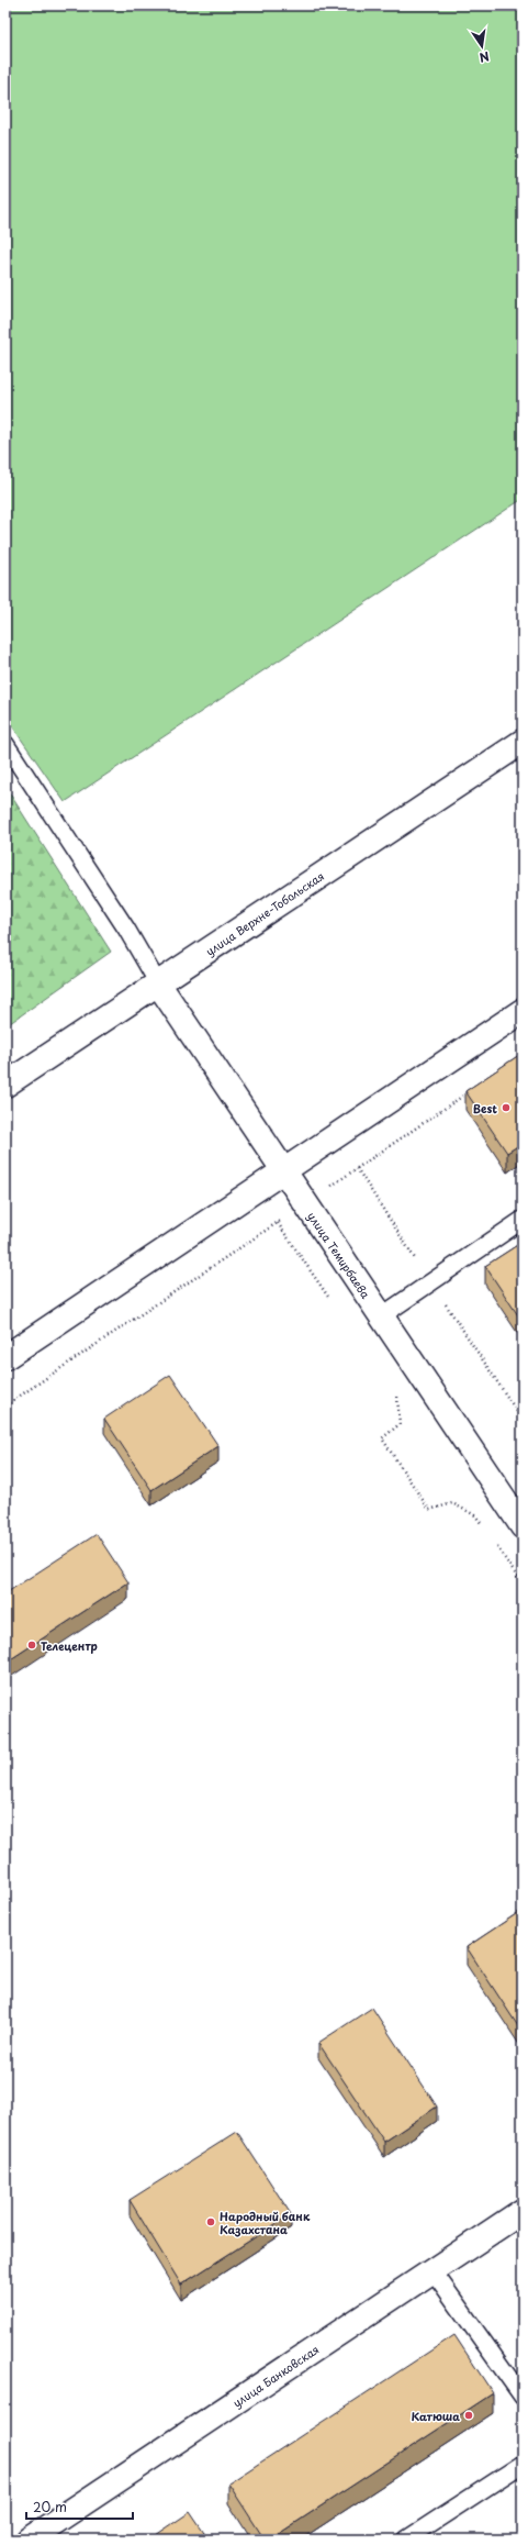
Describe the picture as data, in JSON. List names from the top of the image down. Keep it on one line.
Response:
{"streets":{"street":["улица Верхне-Тобольская","улица Темирбаева","улица Банковская"]},"crossings":[["улица Верхне-Тобольская","улица Темирбаева"]],"places":["Best","Телецентр","Народный банк Казахстана","Катюша"],"scale_bar":"20 m","north":"bottom"}
